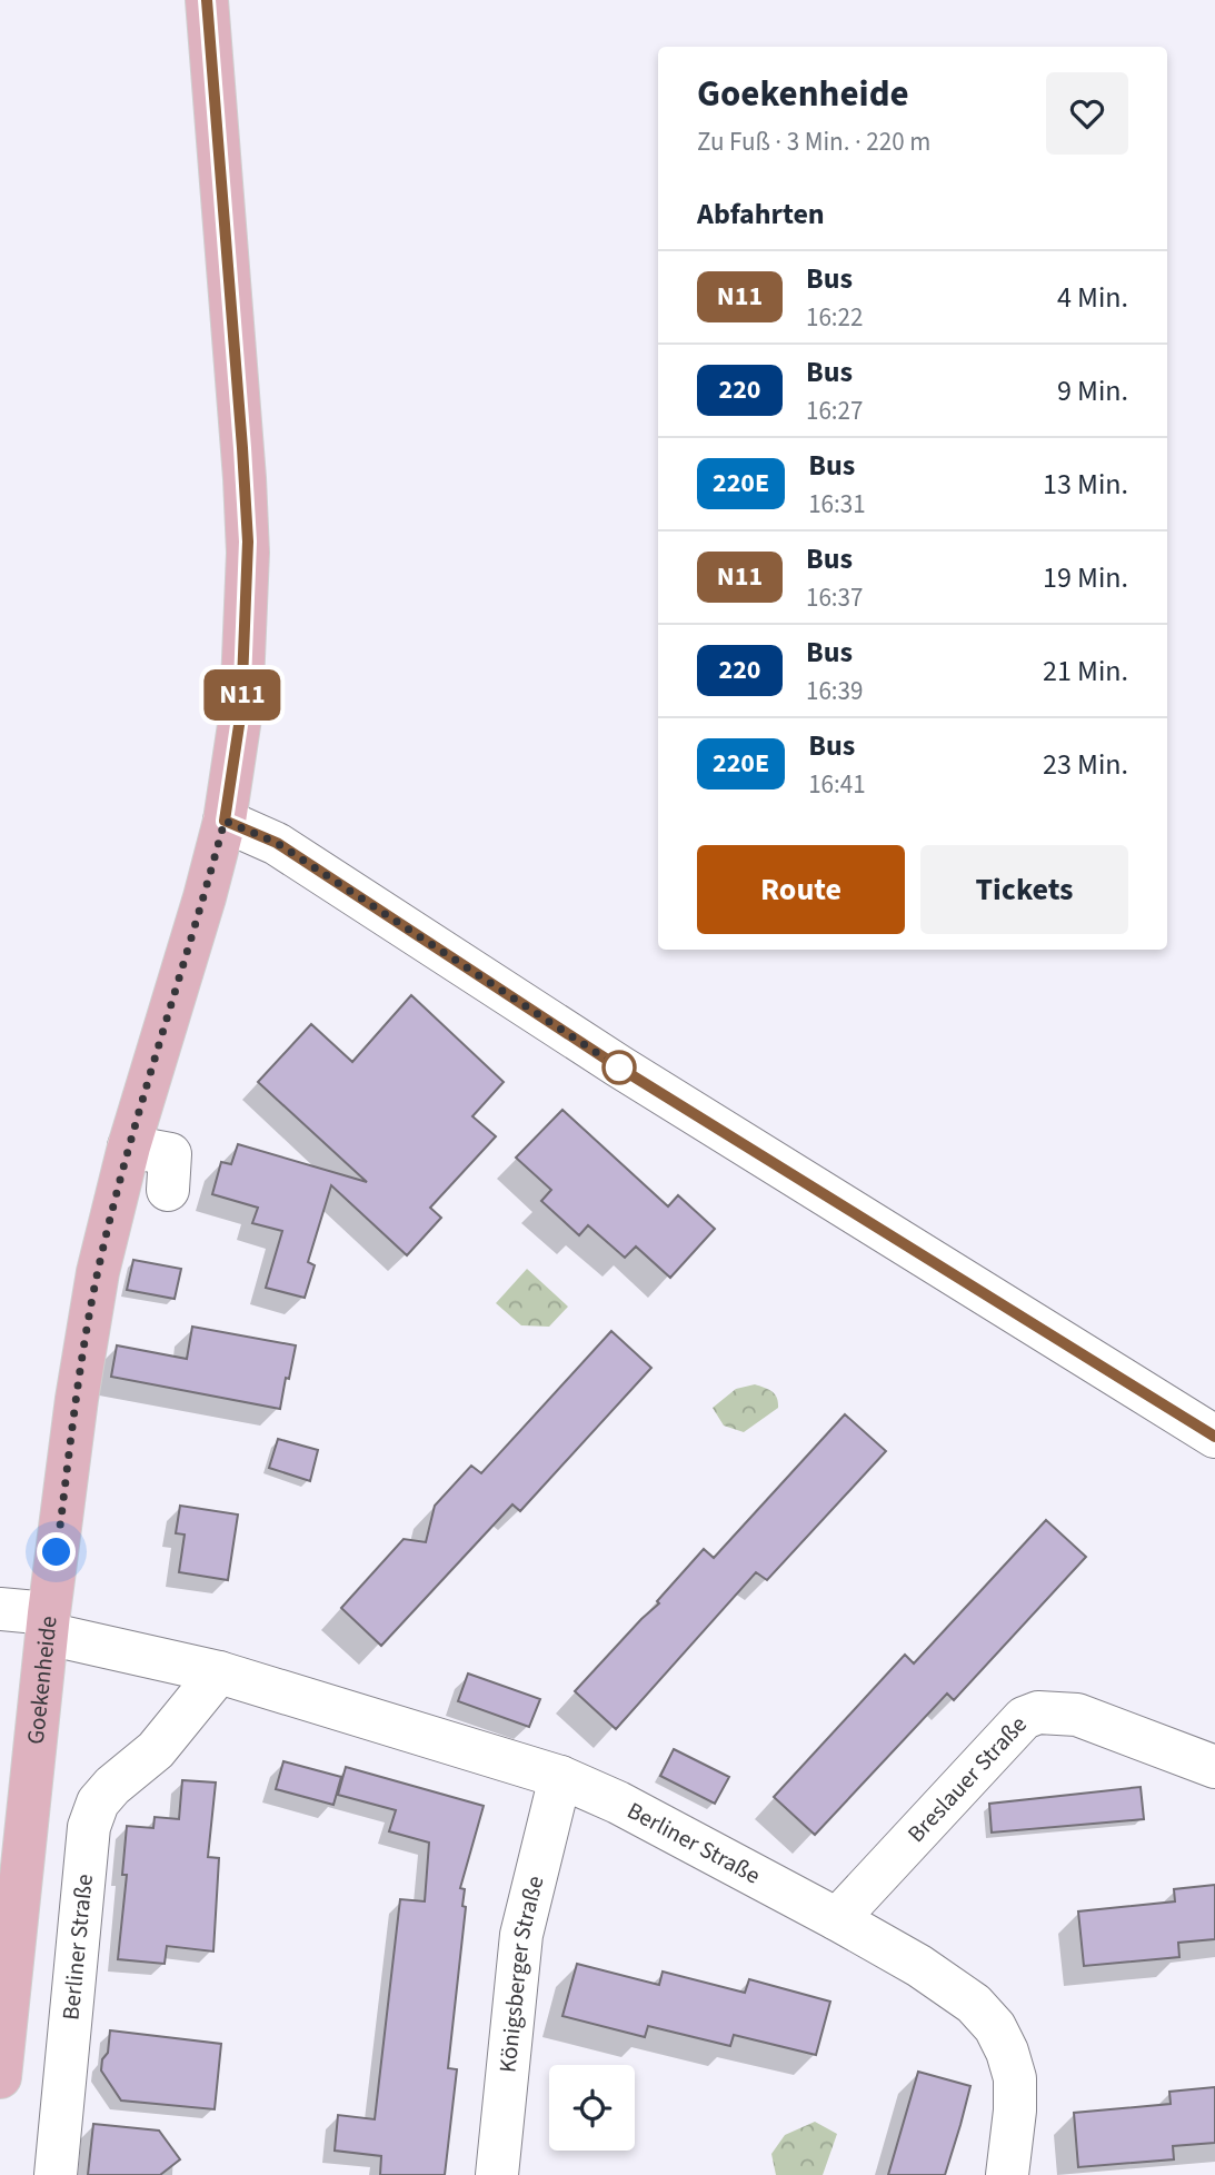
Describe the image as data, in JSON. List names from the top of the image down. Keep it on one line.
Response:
{"streets":{"main road":["Goekenheide"],"street":["Breslauer Straße","Berliner Straße","Königsberger Straße"]},"crossings":[["Goekenheide","Berliner Straße"],["Breslauer Straße","Berliner Straße"],["Berliner Straße","Königsberger Straße"]],"lines":["bus line N11"],"page":{"on_map":"N11","heading":[["Goekenheide","Zu Fuß · 3 Min. · 220 m"],"Abfahrten"],"list":[{"mark":"N11","name":"Bus","note":"16:22","value":"4 Min."},{"mark":"220","name":"Bus","note":"16:27","value":"9 Min."},{"mark":"220E","name":"Bus","note":"16:31","value":"13 Min."},{"mark":"N11","name":"Bus","note":"16:37","value":"19 Min."},{"mark":"220","name":"Bus","note":"16:39","value":"21 Min."},{"mark":"220E","name":"Bus","note":"16:41","value":"23 Min."}],"buttons":["Route","Tickets"]}}
